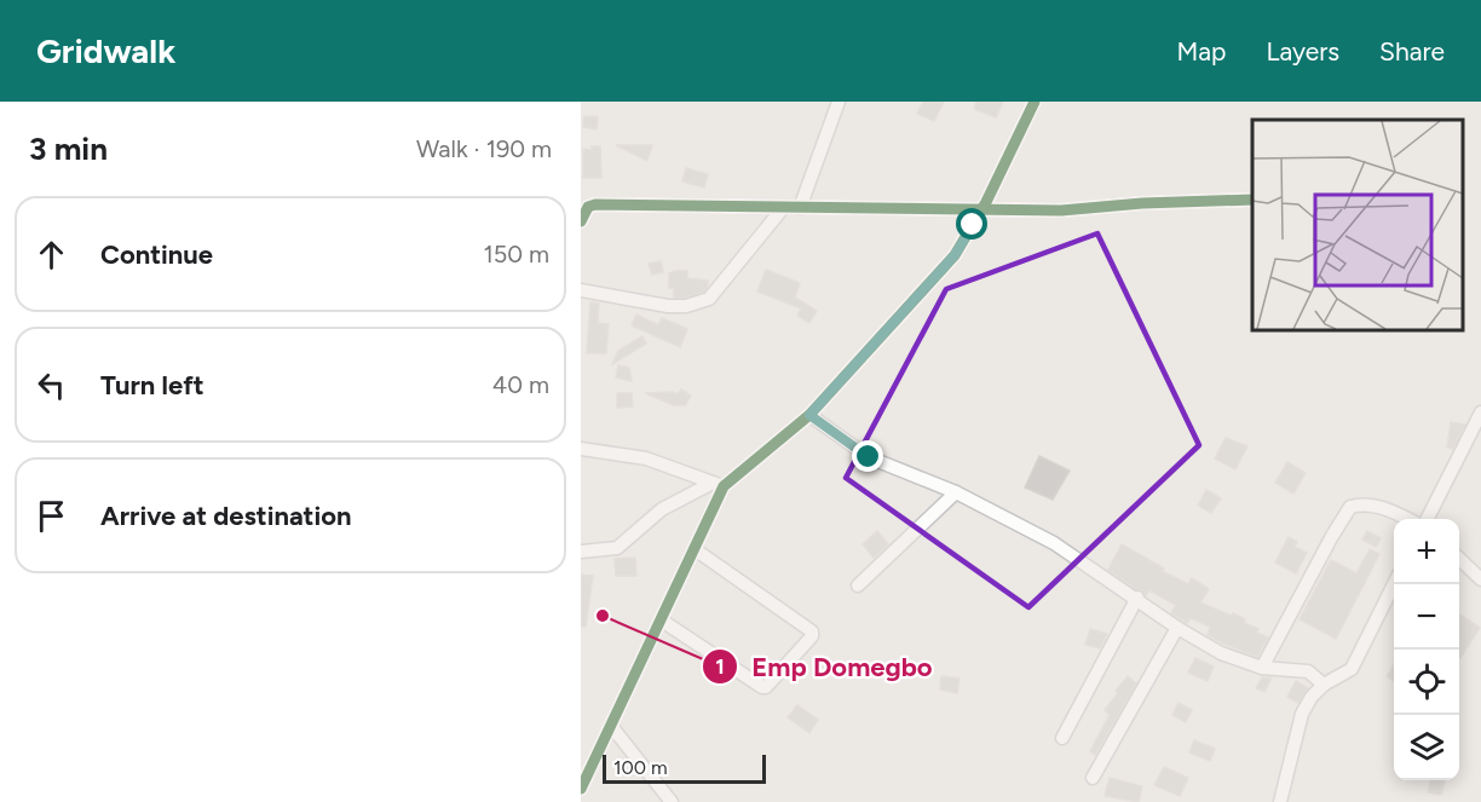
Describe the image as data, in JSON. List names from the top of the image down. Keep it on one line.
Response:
{"places":["Emp Domegbo"],"scale_bar":"100 m","page":{"header":"Gridwalk","nav":["Map","Layers","Share"],"heading":["3 min","Walk · 190 m"],"list":[["Continue","150 m"],["Turn left","40 m"],"Arrive at destination"],"map_buttons":["+","−"],"scale":"100 m"}}
